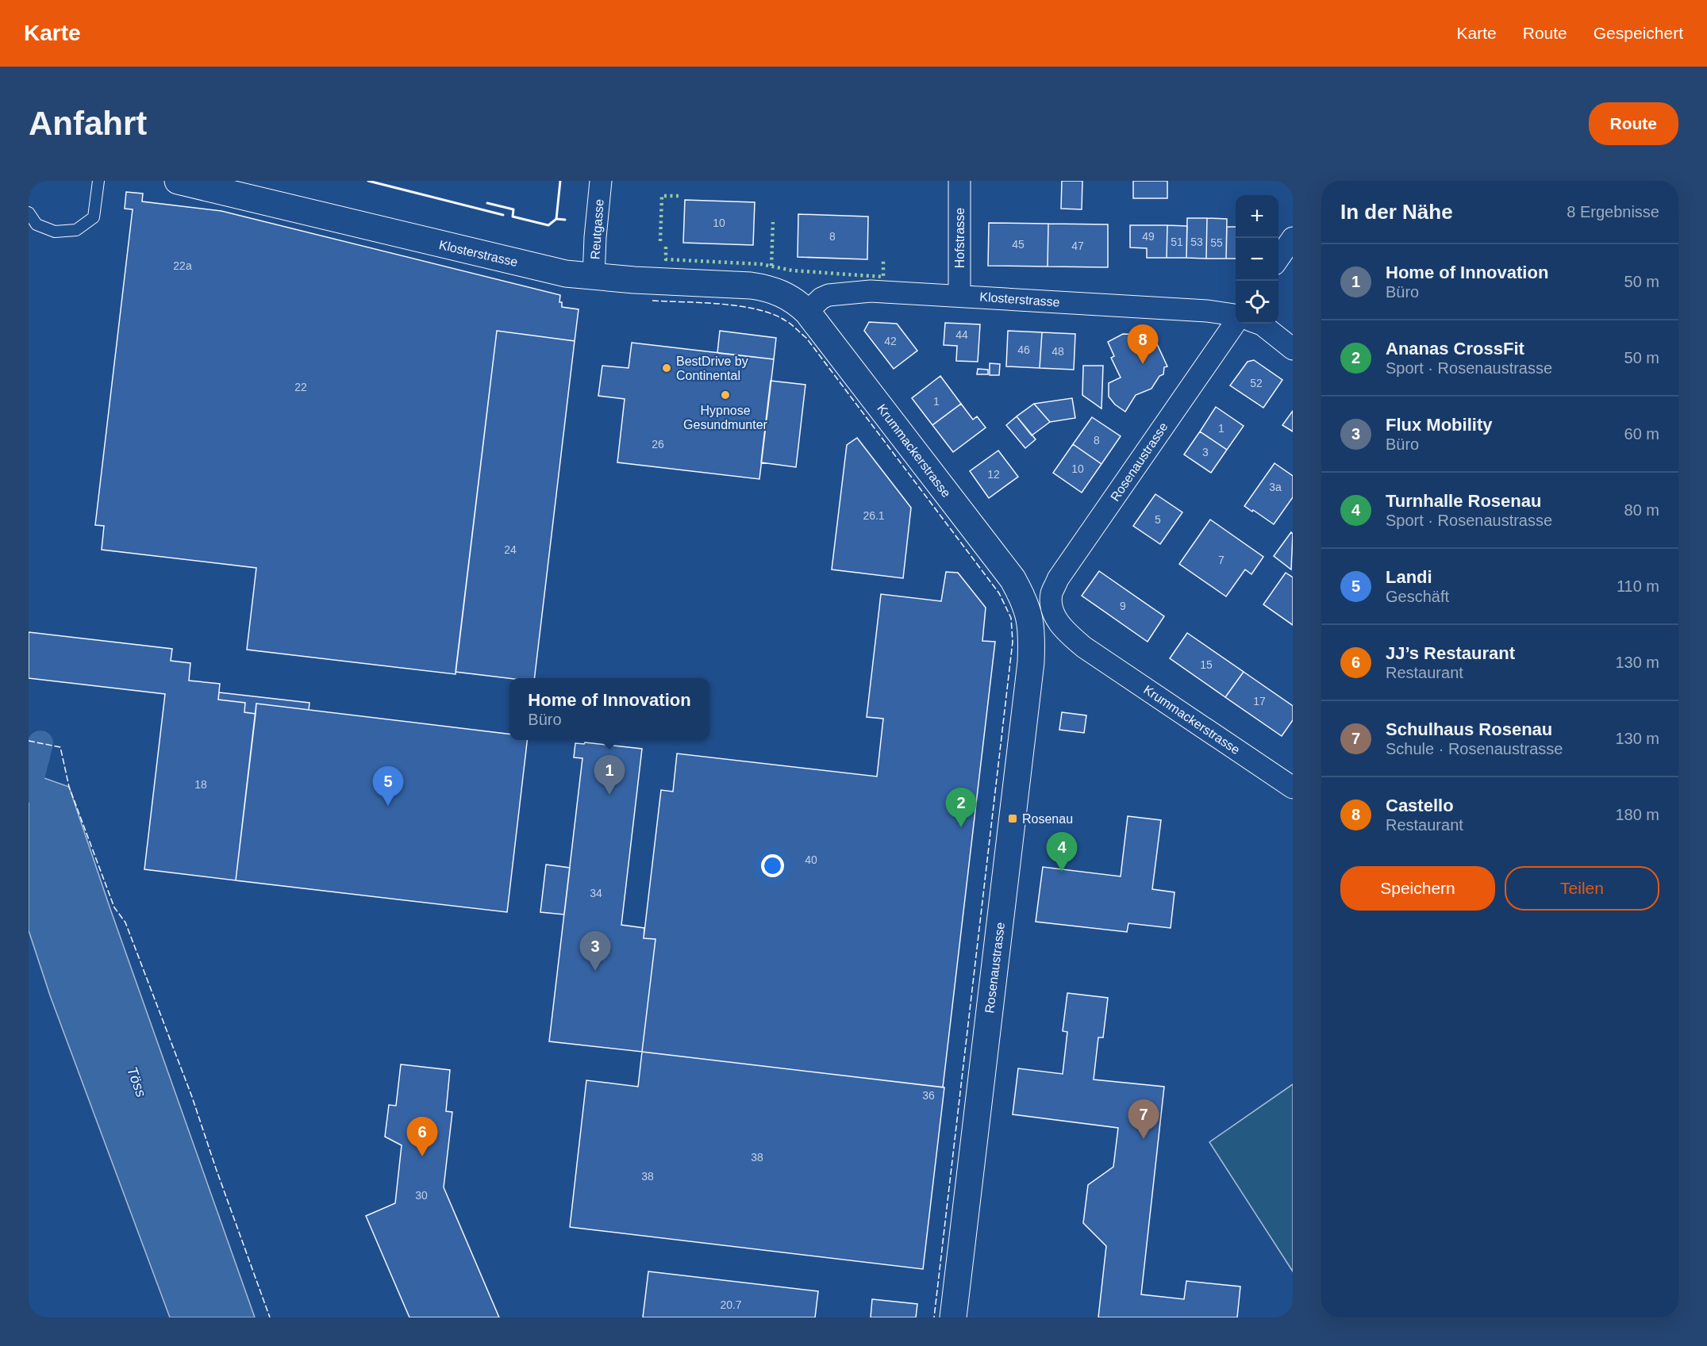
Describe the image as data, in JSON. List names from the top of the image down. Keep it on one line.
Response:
{"streets":{"street":["Reutgasse","Hofstrasse","Klosterstrasse","Krummackerstrasse","Rosenaustrasse"]},"crossings":[["Reutgasse","Klosterstrasse"],["Hofstrasse","Klosterstrasse"],["Klosterstrasse","Krummackerstrasse"],["Krummackerstrasse","Rosenaustrasse"]],"water":["Töss"],"places":{"other":["BestDrive by Continental","Hypnose Gesundmunter"],"transit":["Rosenau"]},"house_numbers":["10","8","49","51","53","55","45","47","22a","44","42","46","48","52","22","1","1","8","26","3","10","12","3a","26.1","5","24","7","9","15","17","18","40","34","36","38","38","30","20.7"],"page":{"header":"Karte","nav":["Karte","Route","Gespeichert"],"buttons":["Route",["Speichern","Teilen"]],"title":"Anfahrt","heading":["In der Nähe","8 Ergebnisse"],"map_buttons":["+","−"],"list":[{"mark":"1","name":"Home of Innovation","note":"Büro","value":"50 m"},{"mark":"2","name":"Ananas CrossFit","note":"Sport · Rosenaustrasse","value":"50 m"},{"mark":"3","name":"Flux Mobility","note":"Büro","value":"60 m"},{"mark":"4","name":"Turnhalle Rosenau","note":"Sport · Rosenaustrasse","value":"80 m"},{"mark":"5","name":"Landi","note":"Geschäft","value":"110 m"},{"mark":"6","name":"JJ’s Restaurant","note":"Restaurant","value":"130 m"},{"mark":"7","name":"Schulhaus Rosenau","note":"Schule · Rosenaustrasse","value":"130 m"},{"mark":"8","name":"Castello","note":"Restaurant","value":"180 m"}],"pins":["8","1","5","2","4","3","7","6"],"popup":["Home of Innovation","Büro"]}}
